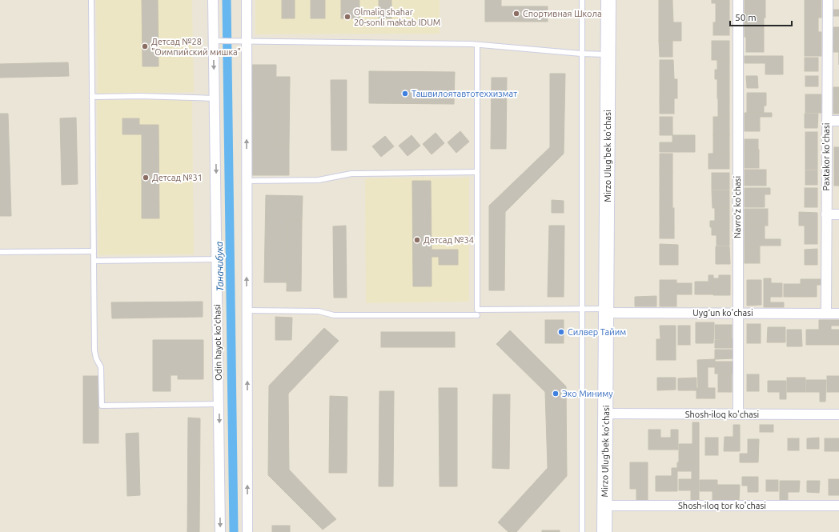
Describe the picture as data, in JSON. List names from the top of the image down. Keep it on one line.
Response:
{"streets":{"main road":["Mirzo Ulug'bek ko'chasi","Mirzo Ulug‘bek ko'chasi"],"street":["Paxtakor ko'chasi","Navro‘z ko'chasi","Uyg‘un ko'chasi","Odin hayot ko'chasi","Shosh-iloq ko'chasi","Shosh-iloq tor ko'chasi"]},"crossings":[["Mirzo Ulug'bek ko'chasi","Uyg‘un ko'chasi"],["Mirzo Ulug'bek ko'chasi","Mirzo Ulug‘bek ko'chasi"],["Paxtakor ko'chasi","Uyg‘un ko'chasi"],["Navro‘z ko'chasi","Uyg‘un ko'chasi"],["Navro‘z ko'chasi","Shosh-iloq ko'chasi"],["Uyg‘un ko'chasi","Mirzo Ulug‘bek ko'chasi"],["Shosh-iloq ko'chasi","Mirzo Ulug‘bek ko'chasi"],["Mirzo Ulug‘bek ko'chasi","Shosh-iloq tor ko'chasi"]],"water":["Таначибука"],"places":["Спортивная Школа","Olmaliq shahar 20-sonli maktab IDUM","Детсад №28 \"Оимпийский мишка\"","Ташвилоятавтотеххизмат","Детсад №31","Детсад №34","Силвер Тайим","Эко Миниму"],"scale_bar":"50 m"}
